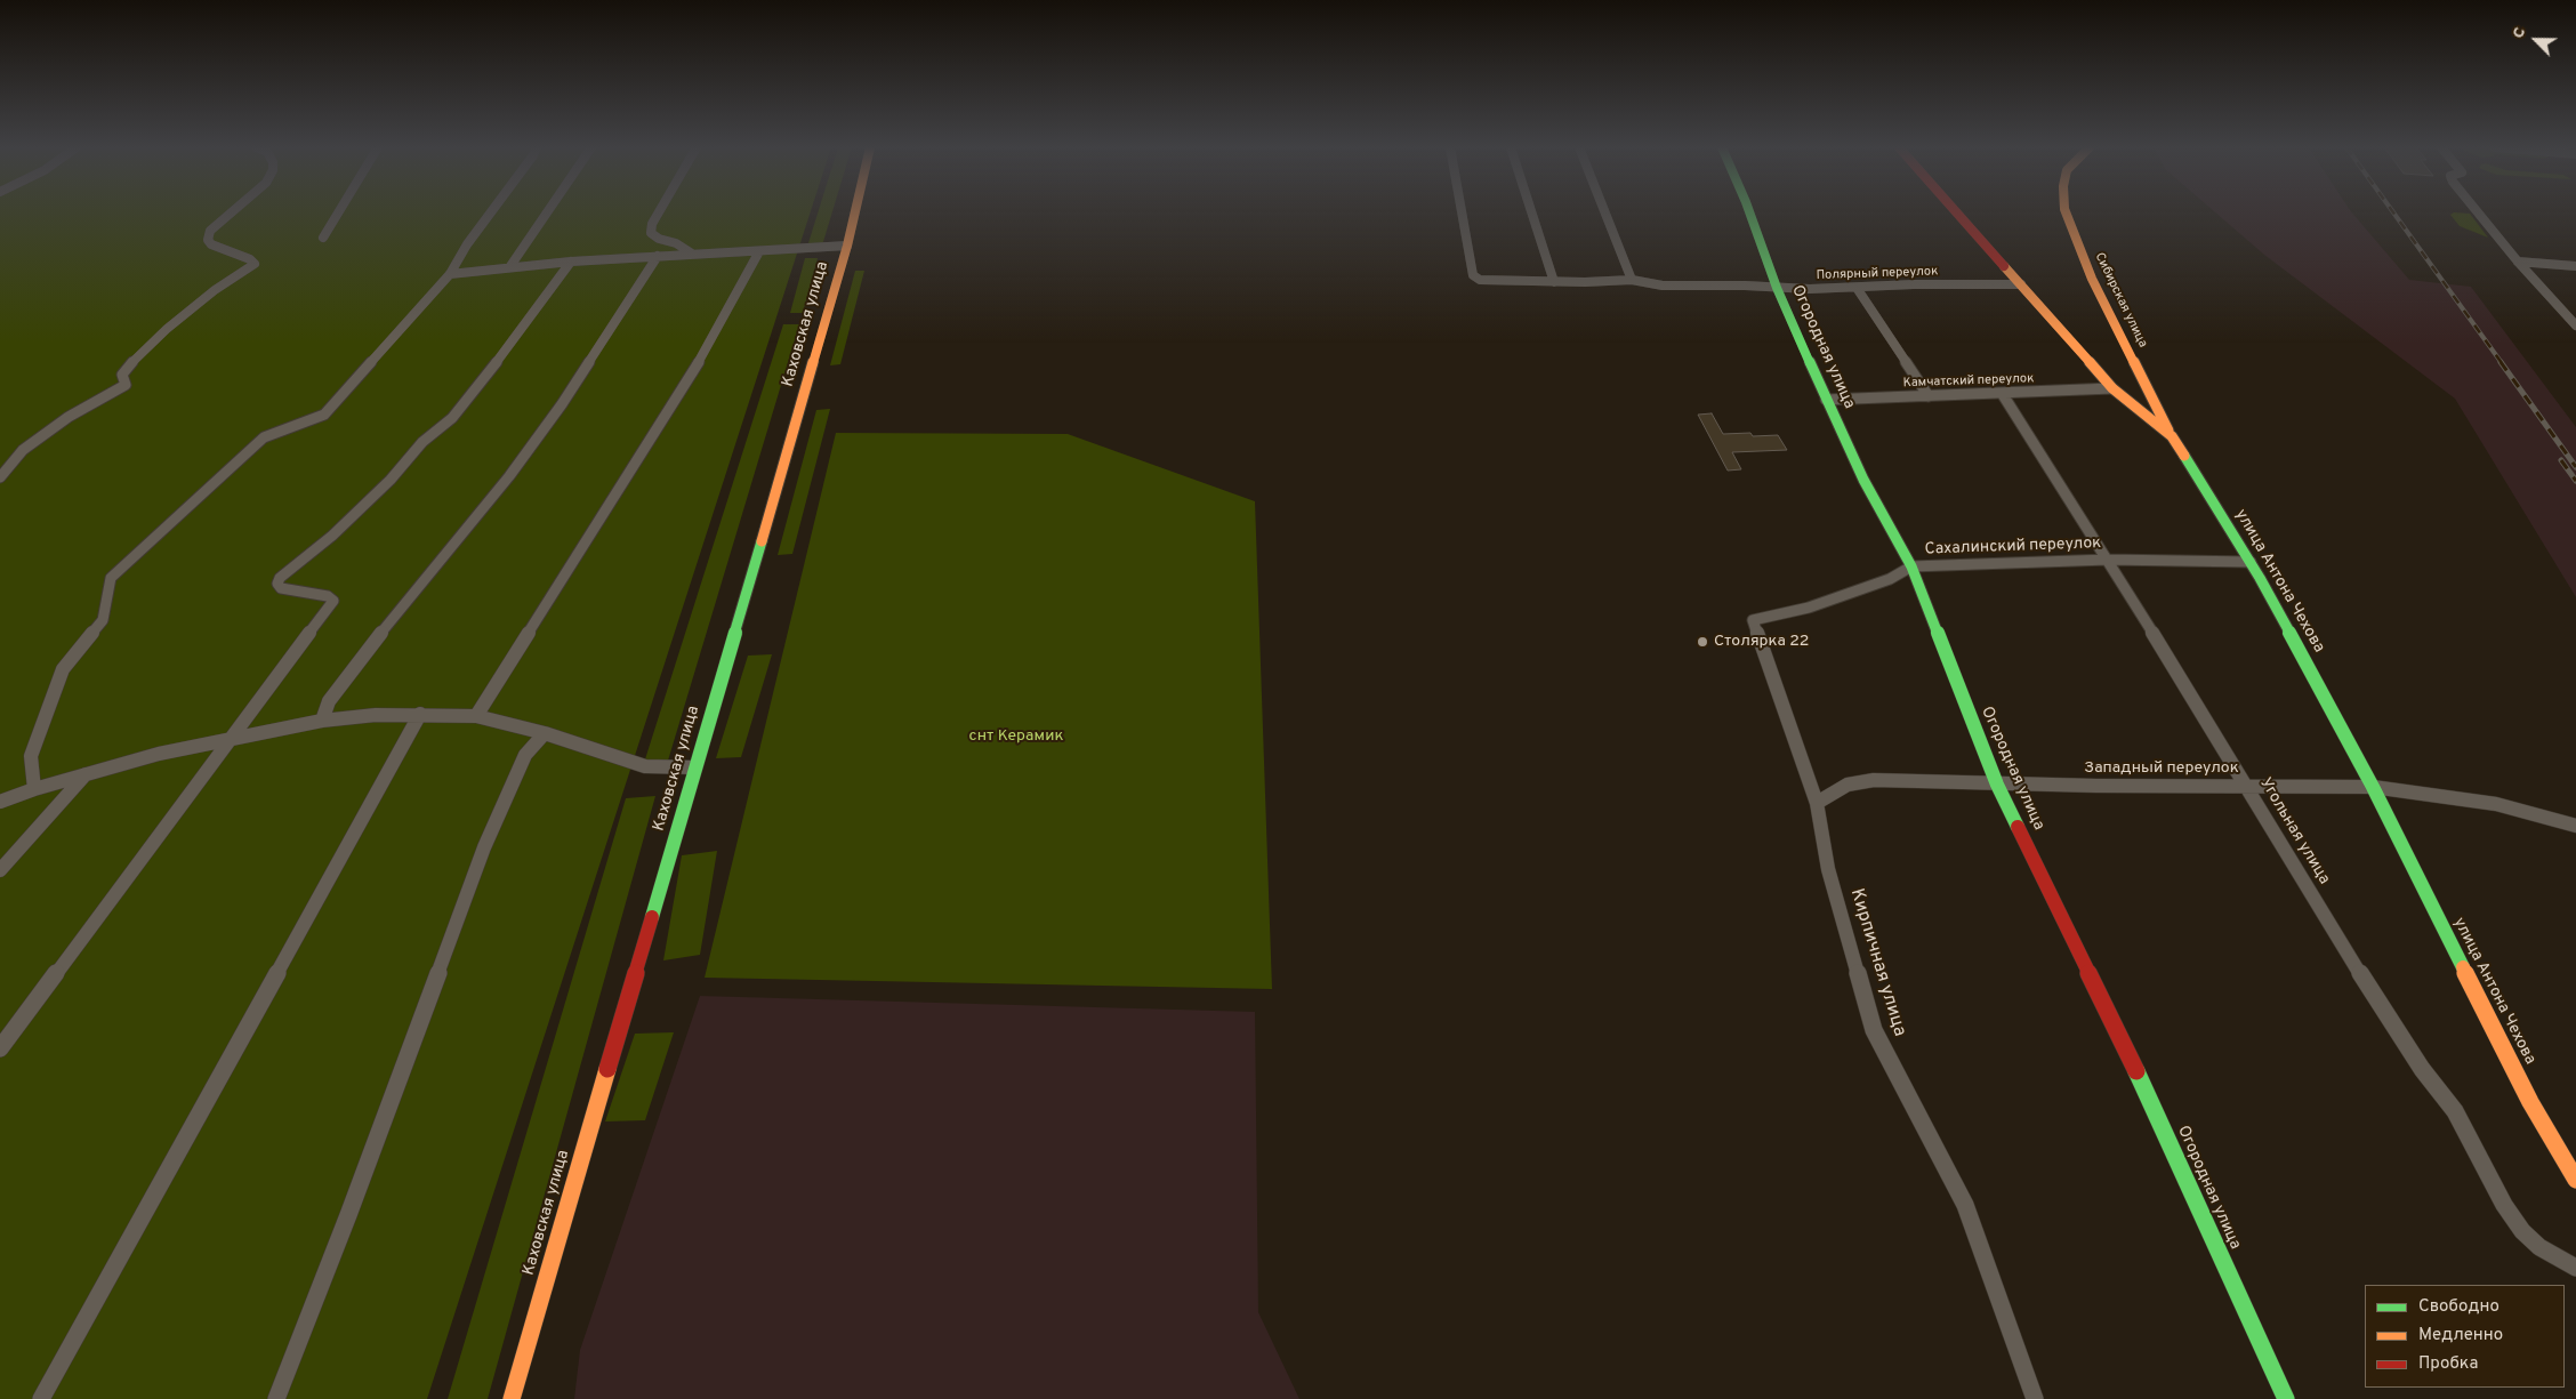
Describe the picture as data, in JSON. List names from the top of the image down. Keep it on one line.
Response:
{"streets":{"street":["Полярный переулок","Сибирская улица","Каховская улица","Огородная улица","Камчатский переулок","Сахалинский переулок","улица Антона Чехова","Западный переулок","Угольная улица","Кирпичная улица"]},"crossings":[["Полярный переулок","Огородная улица"],["Полярный переулок","улица Антона Чехова"],["Сибирская улица","улица Антона Чехова"],["Огородная улица","Камчатский переулок"],["Огородная улица","Сахалинский переулок"],["Огородная улица","Западный переулок"],["Камчатский переулок","улица Антона Чехова"],["Камчатский переулок","Угольная улица"],["Сахалинский переулок","улица Антона Чехова"],["Сахалинский переулок","Угольная улица"],["Сахалинский переулок","Кирпичная улица"],["улица Антона Чехова","Западный переулок"],["Западный переулок","Угольная улица"],["Западный переулок","Кирпичная улица"]],"parks":["снт Керамик"],"places":["Столярка 22"],"legend":["Свободно","Медленно","Пробка"],"north":"top left"}
